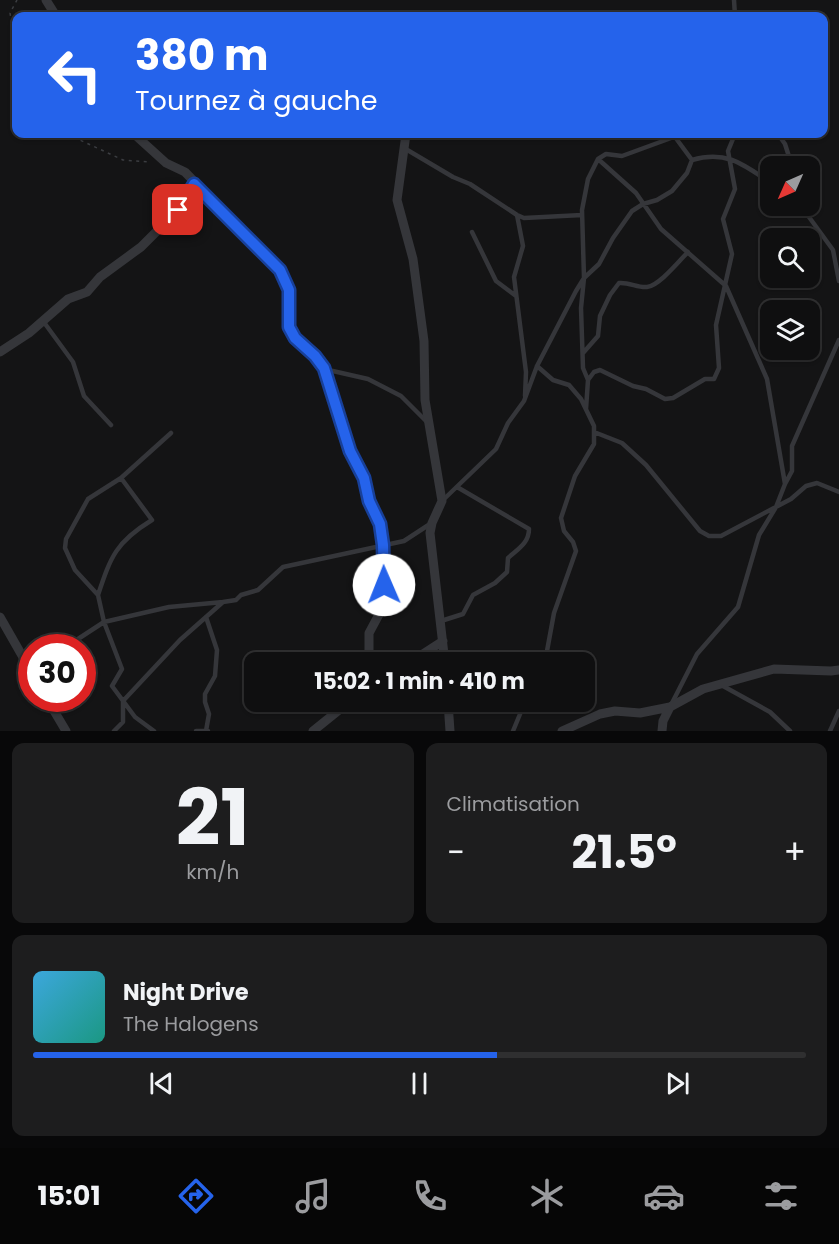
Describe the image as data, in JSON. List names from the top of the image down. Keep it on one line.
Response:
{"north":"bottom left","page":{"turn":["380 m","Tournez à gauche"],"limit":"30","trip":"15:02 · 1 min · 410 m","tile":[["21","km/h"],"Climatisation"],"heat":["−","21.5°","+"],"song":["Night Drive","The Halogens"],"tabs":"15:01"}}
